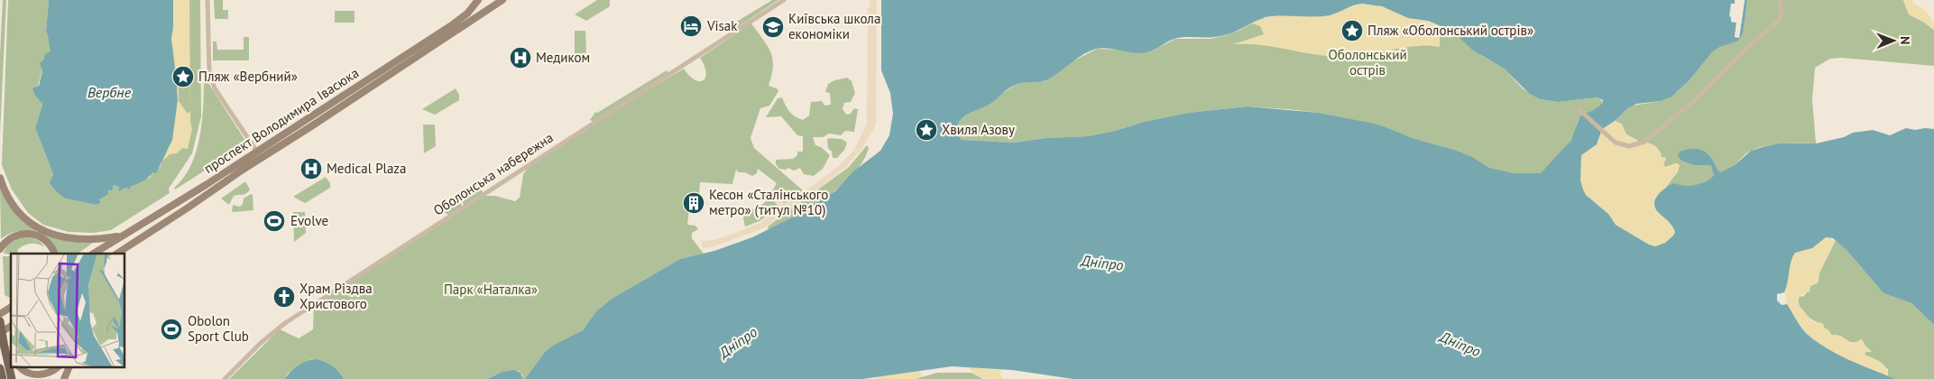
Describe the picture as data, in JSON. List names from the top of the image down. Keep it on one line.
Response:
{"streets":{"main road":["проспект Володимира Івасюка"],"street":["Оболонська набережна"]},"water":["Вербне","Дніпро"],"parks":["Оболонський острів","Парк «Наталка»"],"places":{"hotel":["Visak"],"school or university":["Київська школа економіки"],"place":["Пляж «Оболонський острів»","Пляж «Вербний»","Хвиля Азову"],"hospital":["Медиком","Medical Plaza"],"building":["Кесон «Сталінського метро» (титул №10)"],"sports":["Evolve","Obolon Sport Club"],"church":["Храм Різдва Христового"]},"north":"right"}
